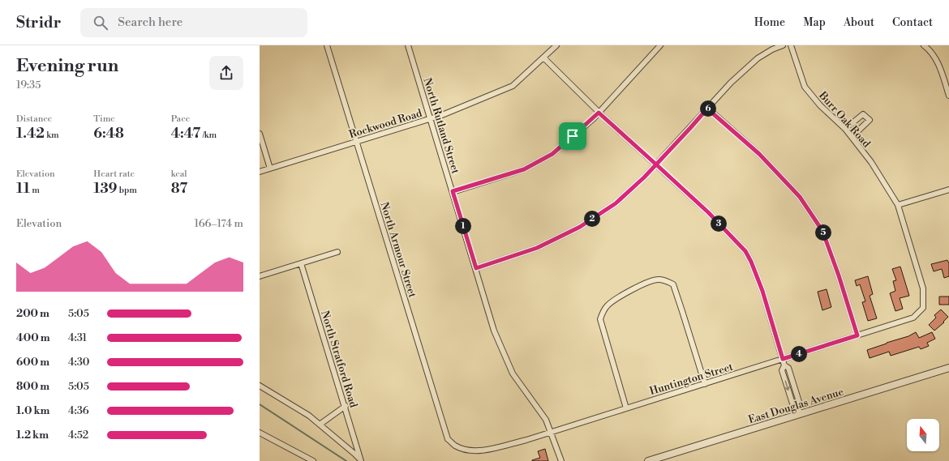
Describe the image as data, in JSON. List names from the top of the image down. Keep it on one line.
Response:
{"streets":{"street":["Burr Oak Road","Rockwood Road","North Rutland Street","North Armour Street","North Stratford Road","Huntington Street","East Douglas Avenue"]},"crossings":[["Burr Oak Road","Huntington Street"],["Rockwood Road","North Rutland Street"],["Rockwood Road","North Armour Street"],["North Rutland Street","Huntington Street"],["North Armour Street","Huntington Street"]],"north":"top","page":{"header":"Stridr","search":"Search here","nav":["Home","Map","About","Contact"],"heading":["Evening run","19:35"],"stats":[["Distance","1.42 km"],["Time","6:48"],["Pace","4:47 /km"],["Elevation","11 m"],["Heart rate","139 bpm"],["kcal","87"]],"pins":["6","2","3","1","5","4"],"chart":["Elevation","166–174 m"],"list":[{"name":"200 m","note":"5:05"},{"name":"400 m","note":"4:31"},{"name":"600 m","note":"4:30"},{"name":"800 m","note":"5:05"},{"name":"1.0 km","note":"4:36"},{"name":"1.2 km","note":"4:52"}]}}
